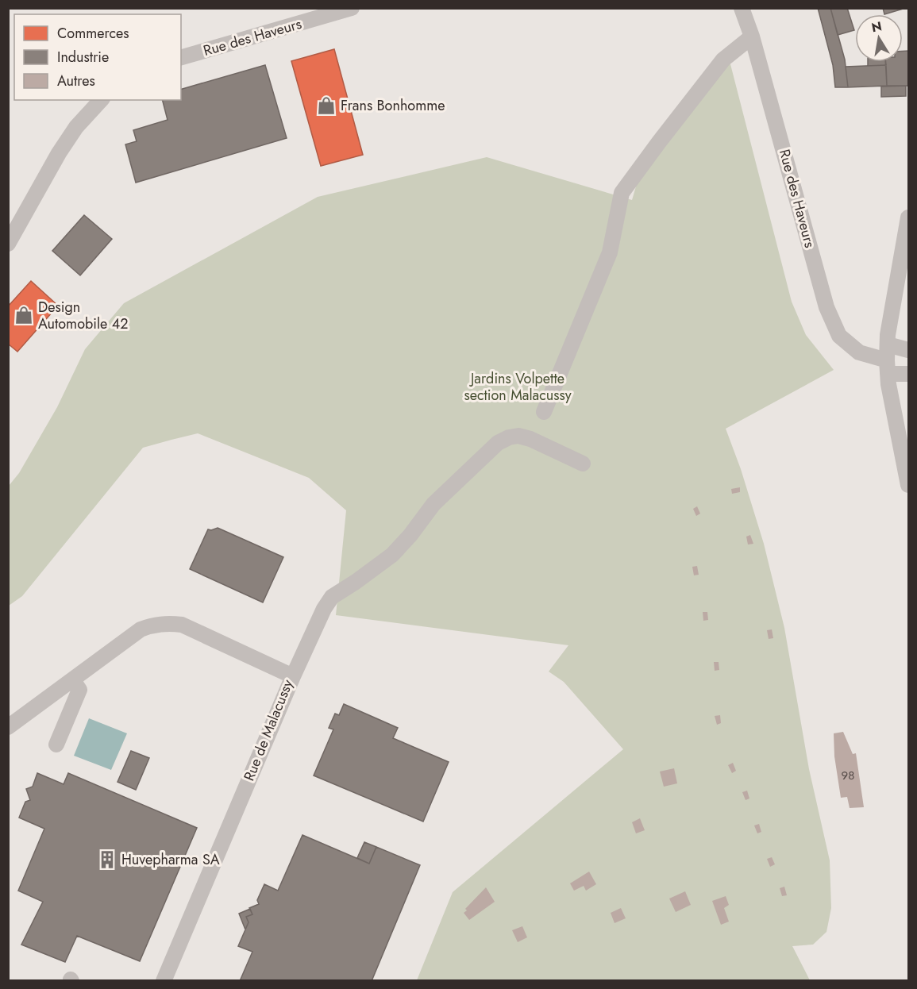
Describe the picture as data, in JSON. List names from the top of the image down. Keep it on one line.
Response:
{"streets":{"street":["Rue des Haveurs","Rue de Malacussy"]},"parks":["Jardins Volpette section Malacussy"],"places":{"shop":["Frans Bonhomme","Design Automobile 42"],"building":["Huvepharma SA"]},"house_numbers":["98"],"legend":["Commerces","Industrie","Autres"],"north":"top"}
